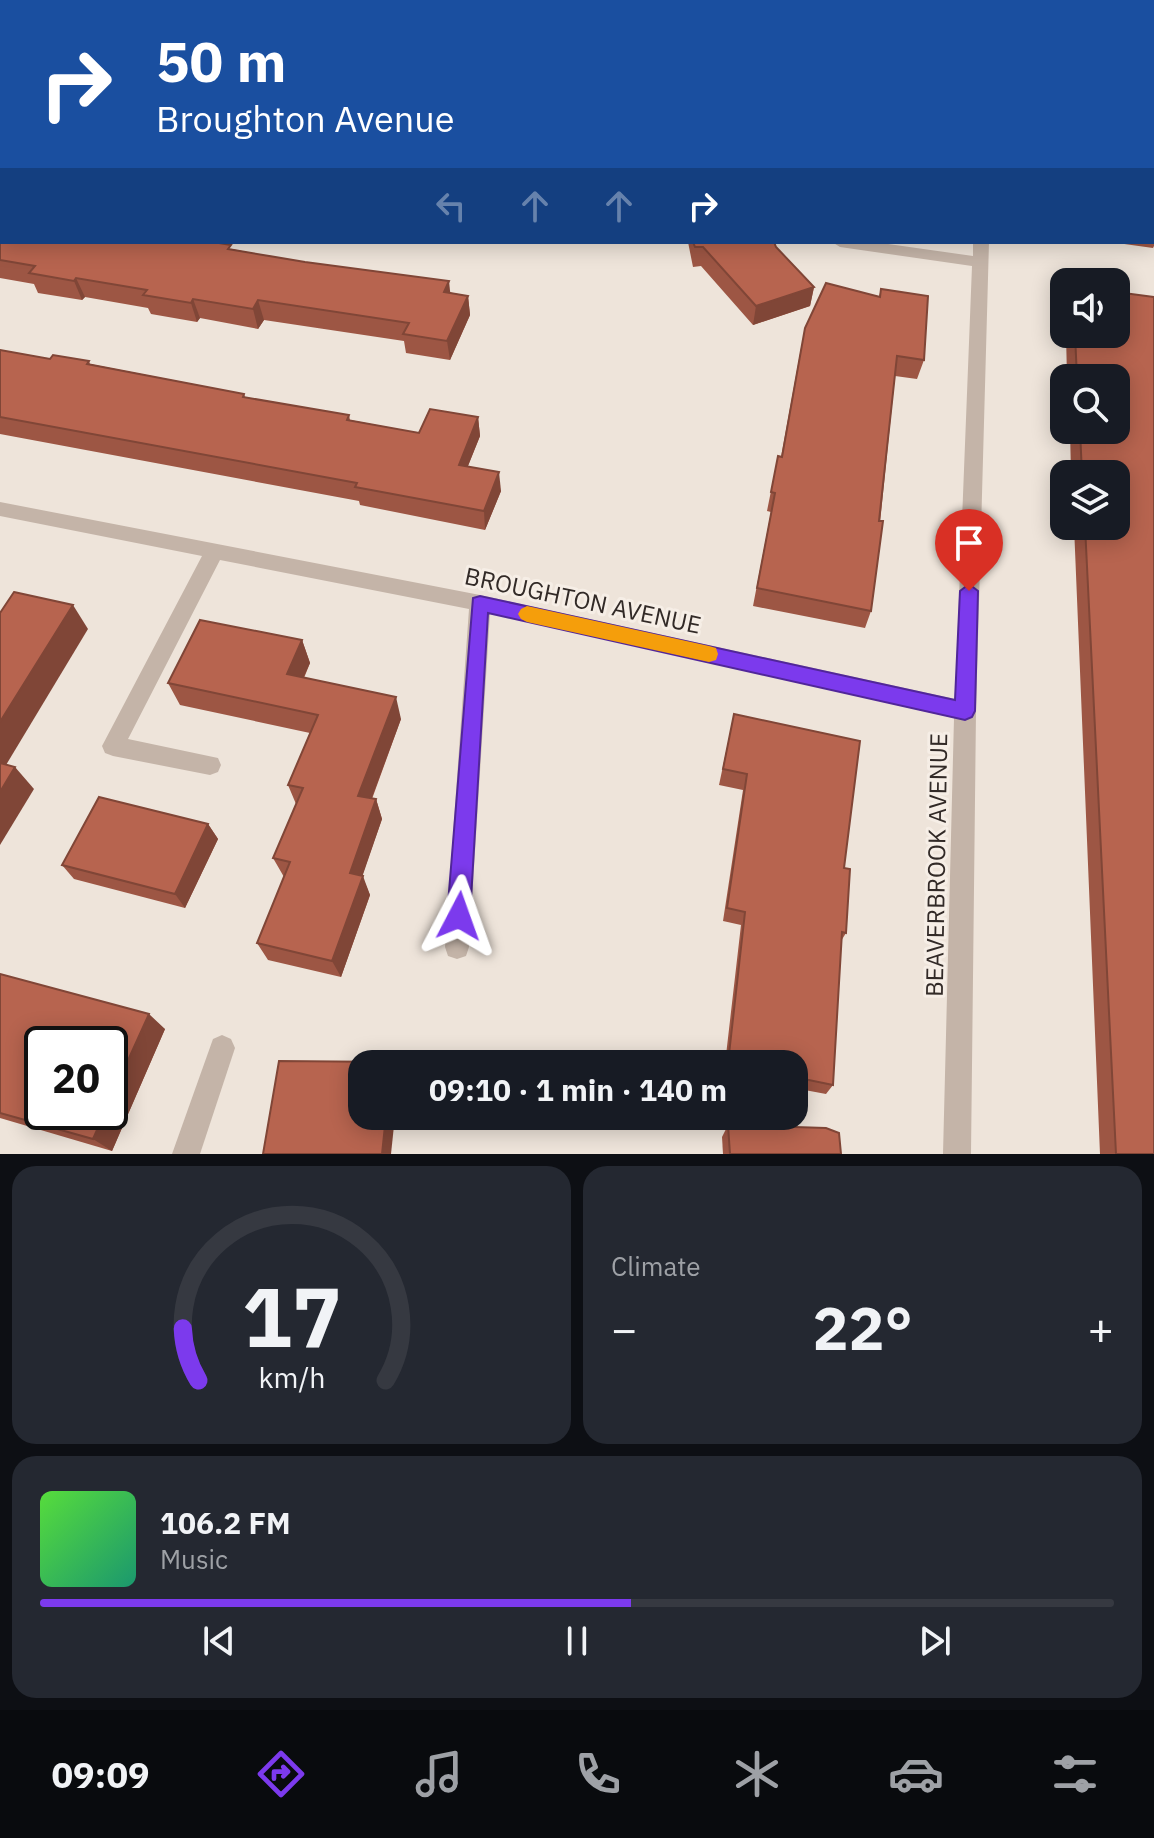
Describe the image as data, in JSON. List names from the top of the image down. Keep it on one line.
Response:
{"streets":{"street":["BROUGHTON AVENUE","BEAVERBROOK AVENUE"]},"crossings":[["BROUGHTON AVENUE","BEAVERBROOK AVENUE"]],"page":{"turn":["50 m","Broughton Avenue"],"limit":"20","trip":"09:10 · 1 min · 140 m","tile":"Climate","heat":["−","22°","+"],"song":["106.2 FM","Music"],"tabs":"09:09","gauge":["17","km/h"]}}
